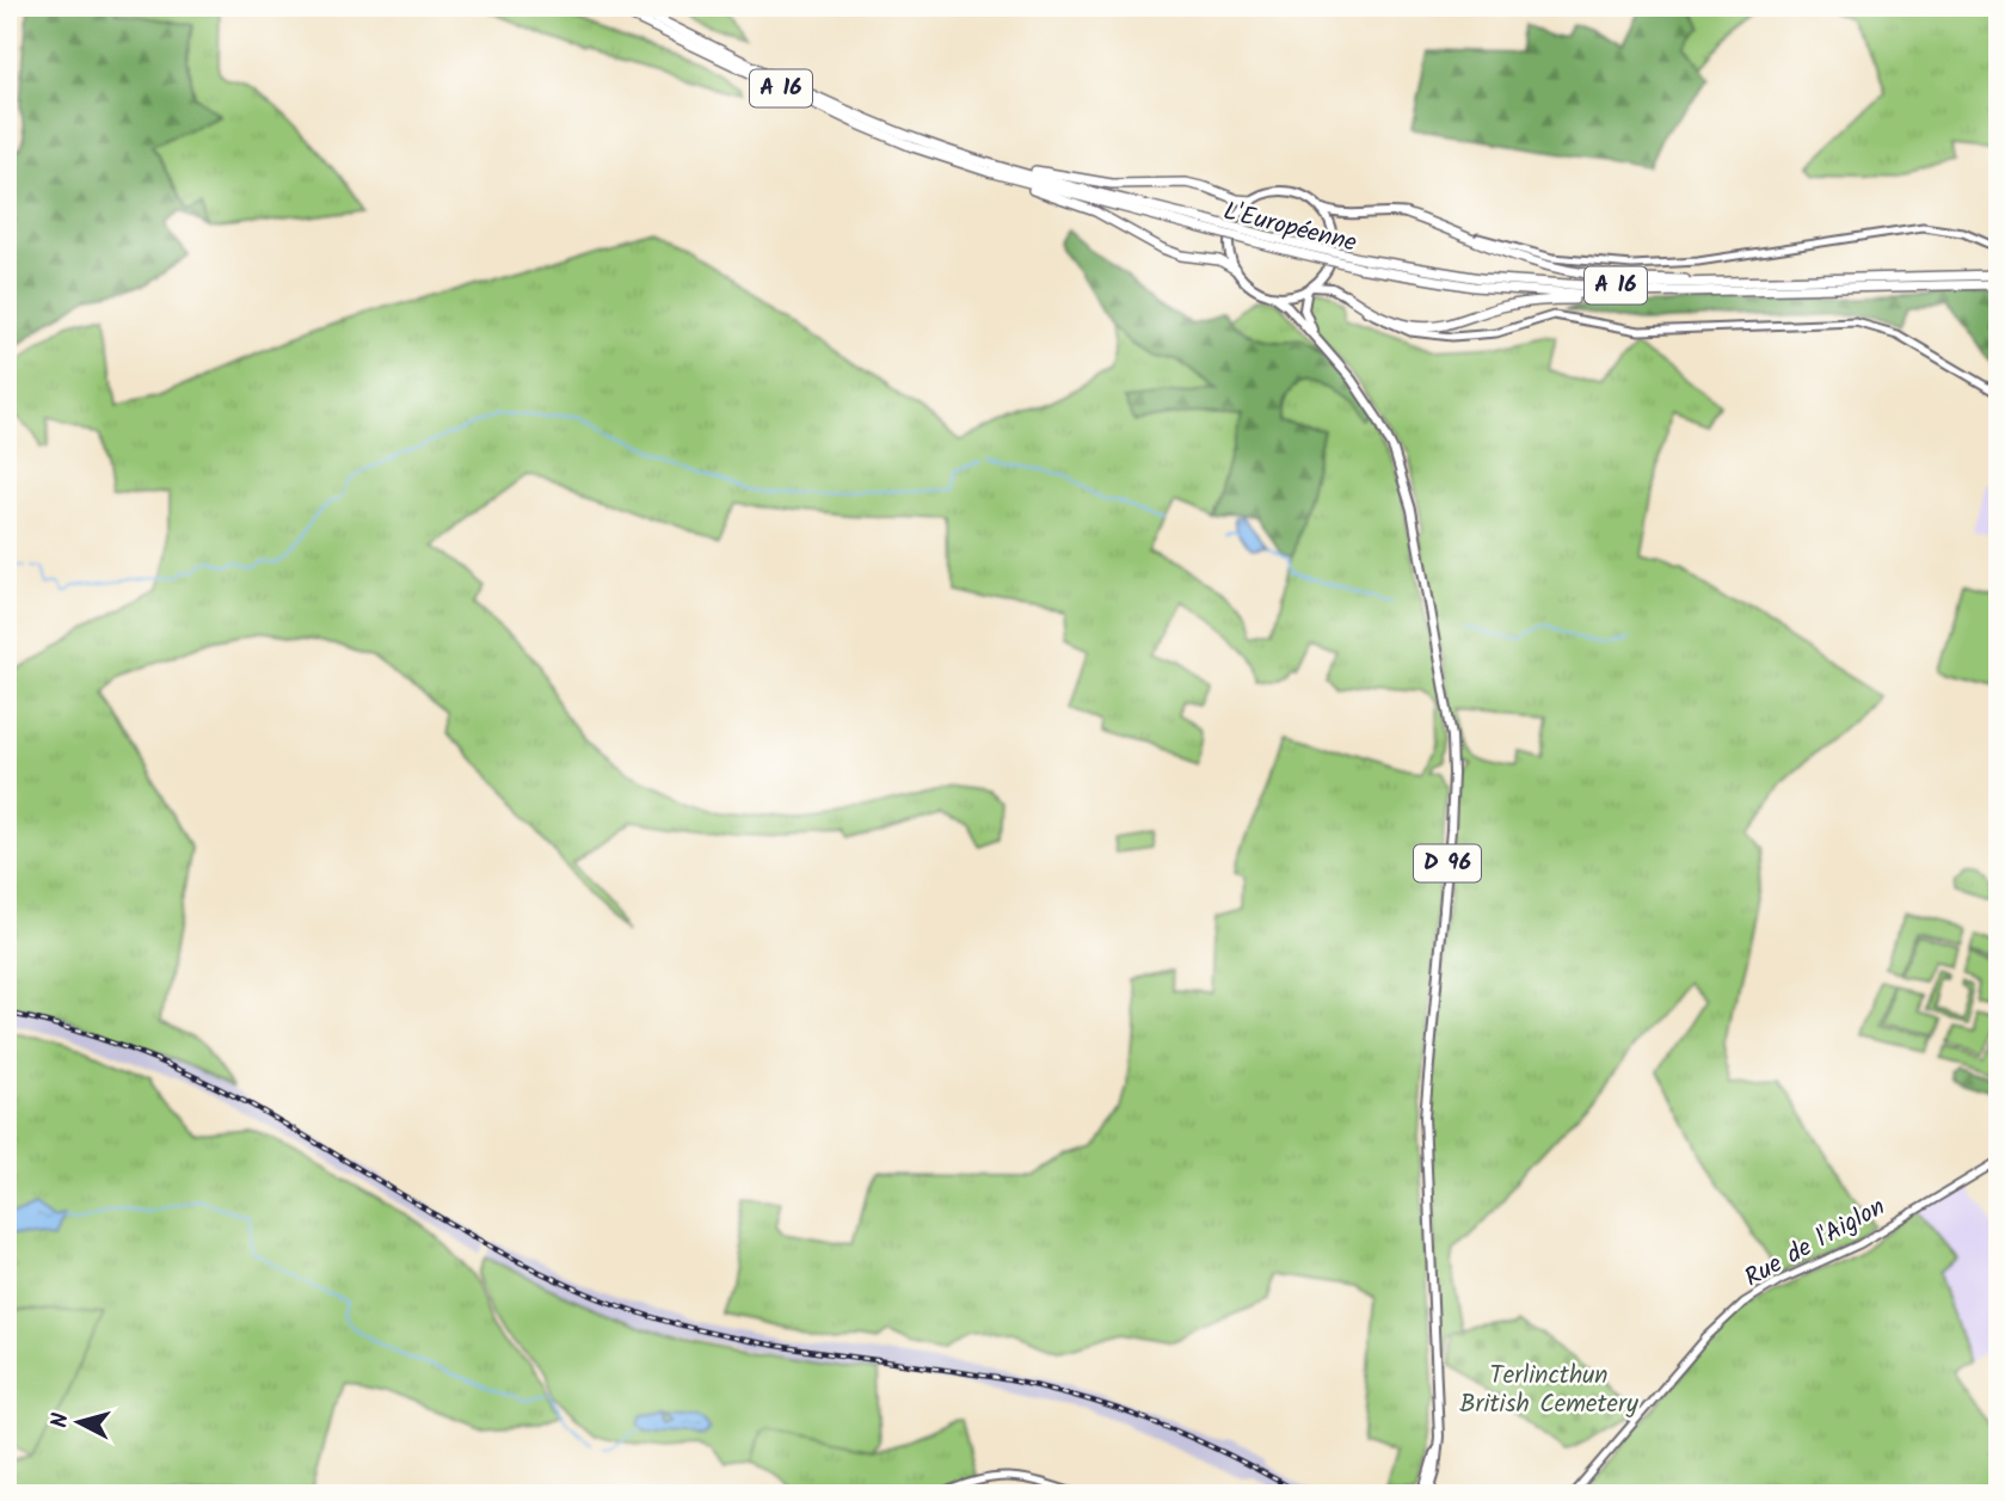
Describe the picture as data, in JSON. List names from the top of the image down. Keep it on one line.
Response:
{"streets":{"highway":["A 16","L'Européenne"],"main road":["D 96","Rue de l'Aiglon"]},"parks":["Terlincthun British Cemetery"],"north":"left"}
